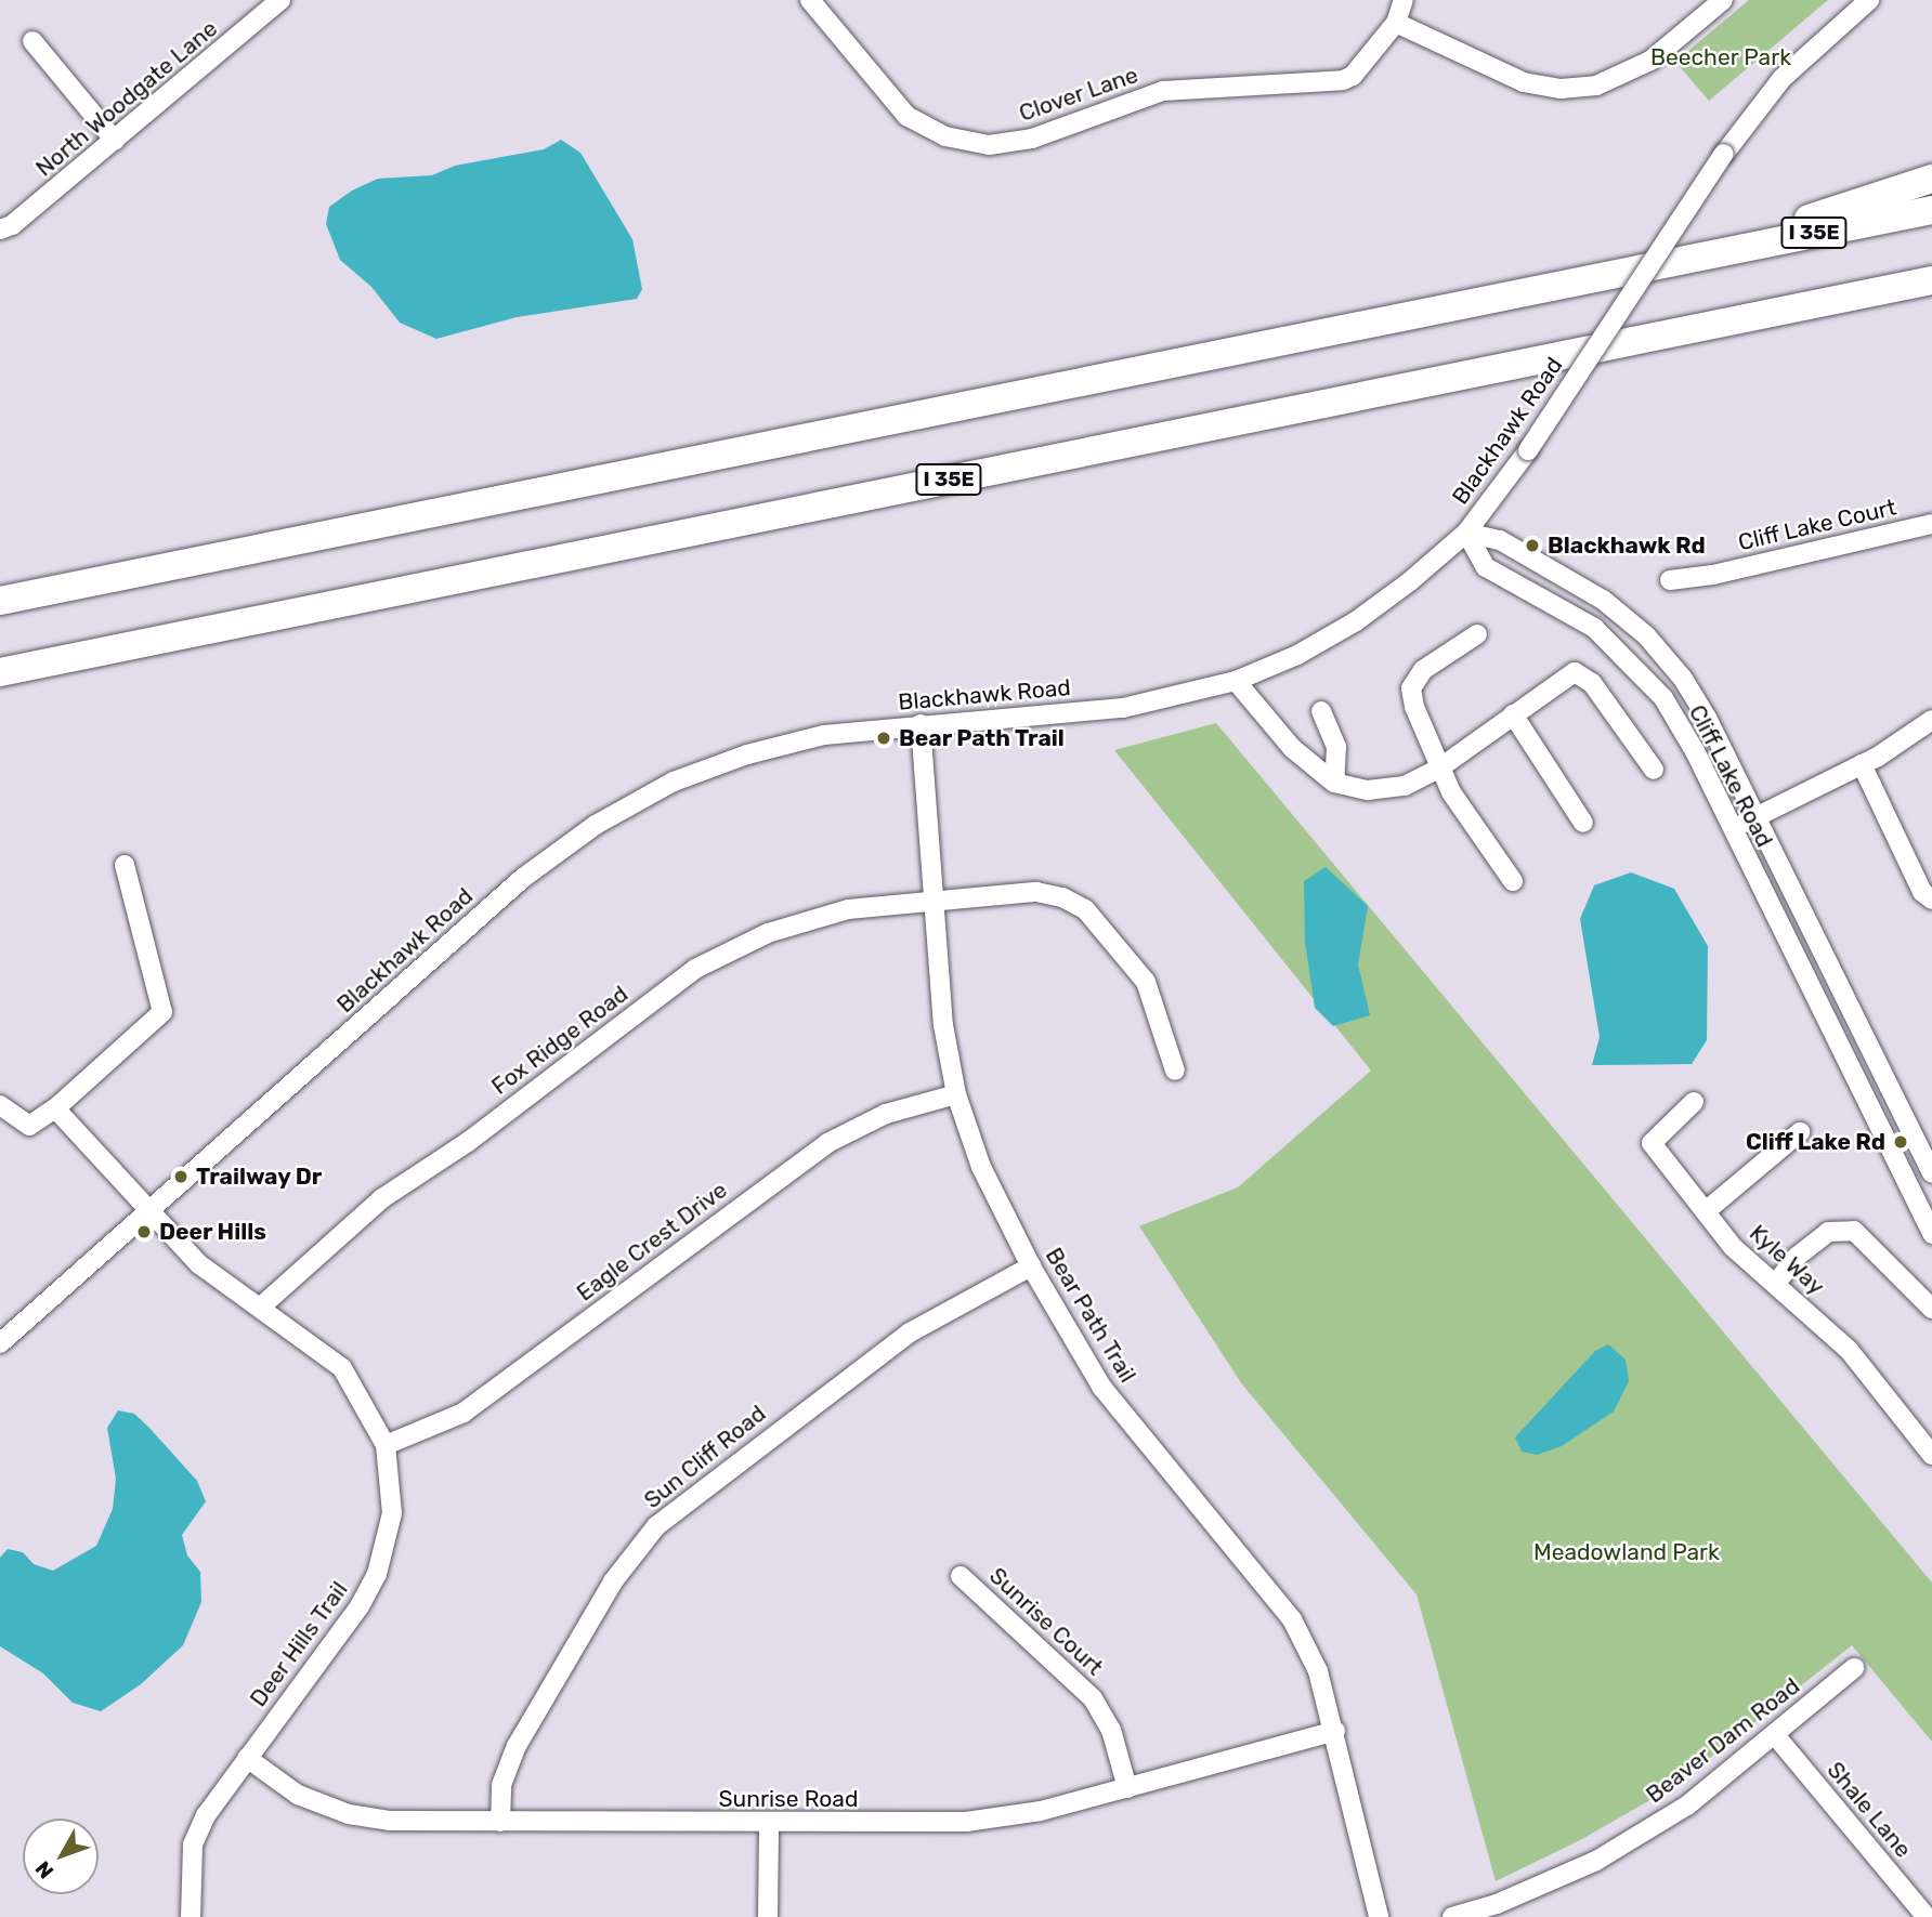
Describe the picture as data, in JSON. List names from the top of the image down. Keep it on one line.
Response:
{"streets":{"highway":["I 35E"],"street":["Clover Lane","North Woodgate Lane","Blackhawk Road","Cliff Lake Court","Cliff Lake Road","Fox Ridge Road","Eagle Crest Drive","Kyle Way","Bear Path Trail","Sun Cliff Road","Sunrise Court","Deer Hills Trail","Beaver Dam Road","Sunrise Road","Shale Lane"]},"crossings":[["Blackhawk Road","Cliff Lake Road"],["Blackhawk Road","Bear Path Trail"],["Blackhawk Road","Deer Hills Trail"],["Fox Ridge Road","Bear Path Trail"],["Fox Ridge Road","Deer Hills Trail"],["Eagle Crest Drive","Bear Path Trail"],["Eagle Crest Drive","Deer Hills Trail"],["Bear Path Trail","Sun Cliff Road"],["Bear Path Trail","Sunrise Road"],["Sun Cliff Road","Sunrise Road"],["Sunrise Court","Sunrise Road"],["Deer Hills Trail","Sunrise Road"],["Beaver Dam Road","Shale Lane"]],"parks":["Beecher Park","Meadowland Park"],"places":["Blackhawk Rd","Bear Path Trail","Cliff Lake Rd","Trailway Dr","Deer Hills"],"north":"bottom left"}
